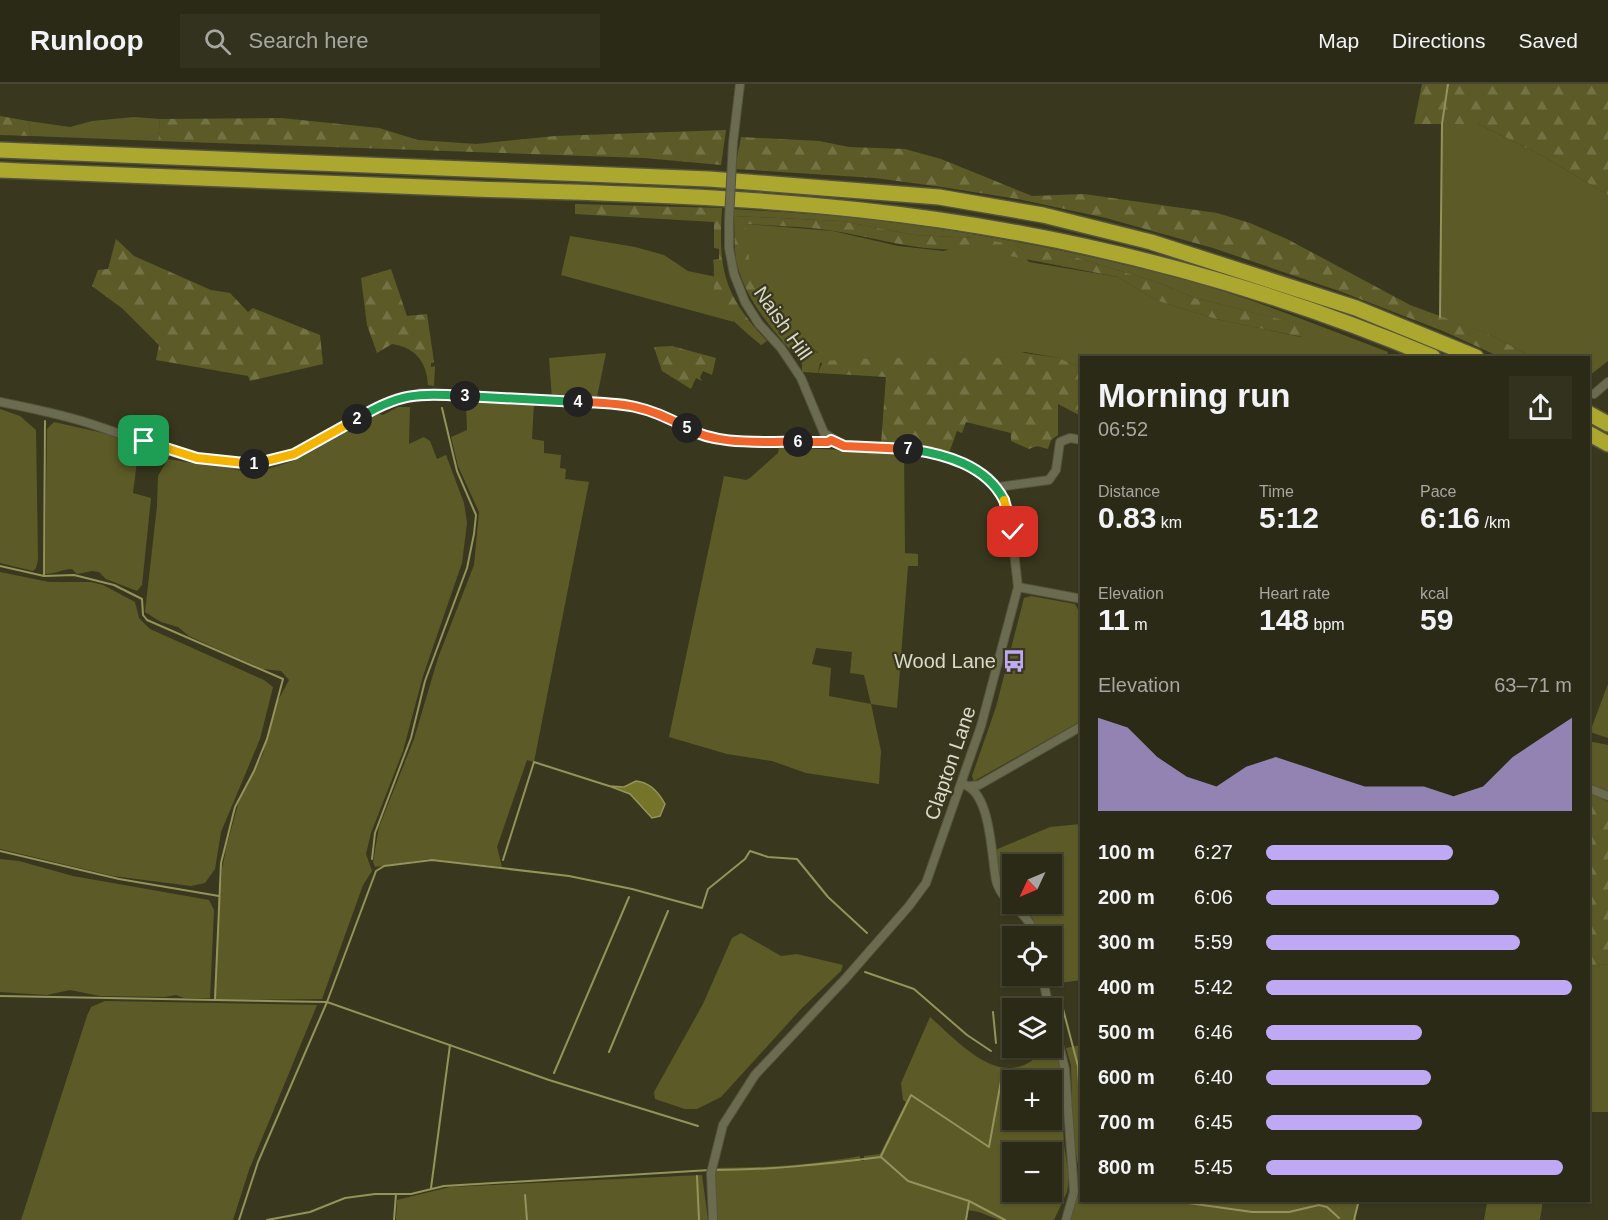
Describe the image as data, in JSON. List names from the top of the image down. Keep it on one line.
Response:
{"streets":{"street":["Naish Hill","Clapton Lane"]},"places":{"bus stop":["Wood Lane"]},"north":"bottom left","page":{"header":"Runloop","search":"Search here","nav":["Map","Directions","Saved"],"heading":["Morning run","06:52"],"pins":["3","4","2","5","6","7","1"],"stats":[["Distance","0.83 km"],["Time","5:12"],["Pace","6:16 /km"],["Elevation","11 m"],["Heart rate","148 bpm"],["kcal","59"]],"chart":["Elevation","63–71 m"],"list":[{"name":"100 m","note":"6:27"},{"name":"200 m","note":"6:06"},{"name":"300 m","note":"5:59"},{"name":"400 m","note":"5:42"},{"name":"500 m","note":"6:46"},{"name":"600 m","note":"6:40"},{"name":"700 m","note":"6:45"},{"name":"800 m","note":"5:45"}],"map_buttons":["+","−"]}}
